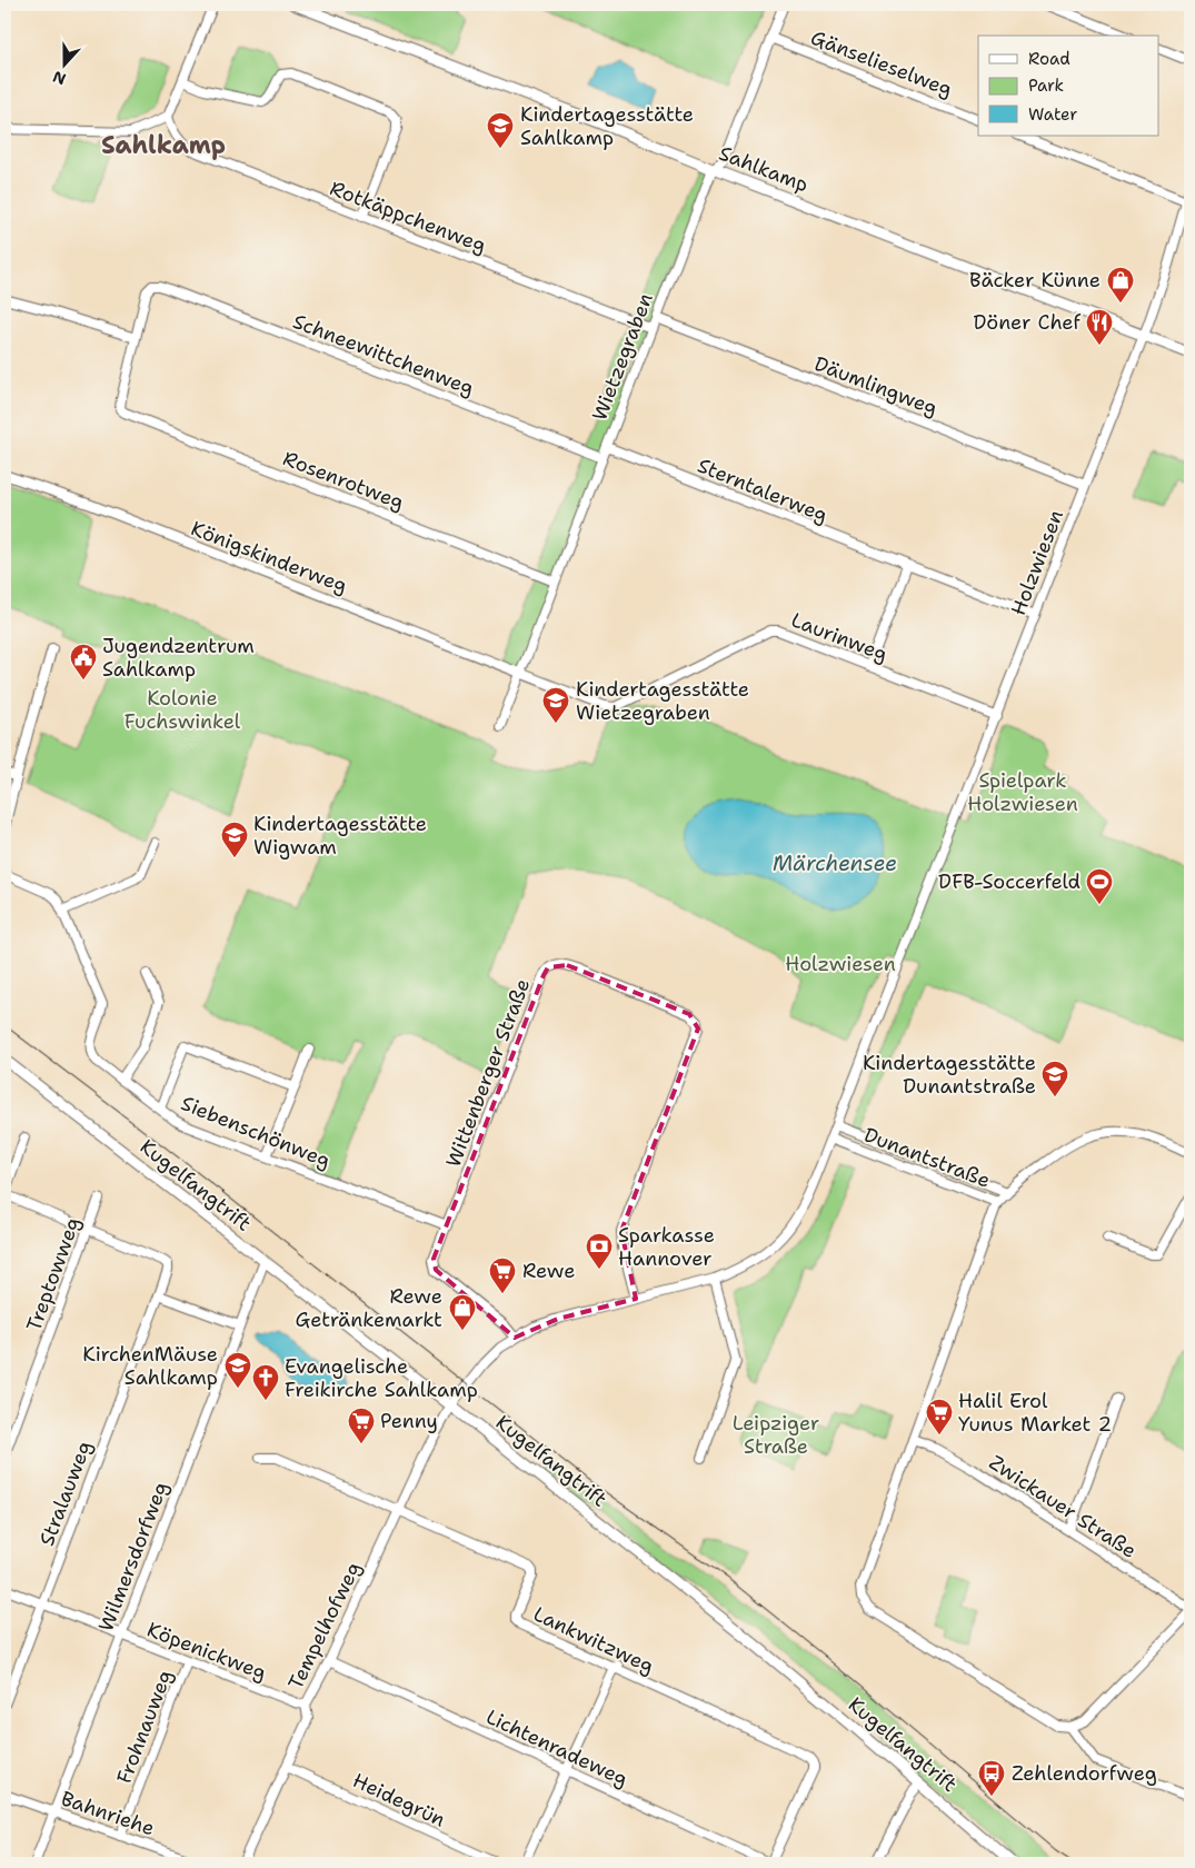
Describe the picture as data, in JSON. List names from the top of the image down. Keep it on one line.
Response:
{"streets":{"street":["Gänselieselweg","Sahlkamp","Rotkäppchenweg","Schneewittchenweg","Wietzegraben","Däumlingweg","Rosenrotweg","Sterntalerweg","Königskinderweg","Holzwiesen","Laurinweg","Wittenberger Straße","Siebenschönweg","Dunantstraße","Kugelfangtrift","Treptowweg","Stralauweg","Zwickauer Straße","Wilmersdorfweg","Tempelhofweg","Lankwitzweg","Köpenickweg","Frohnauweg","Lichtenradeweg","Heidegrün","Bahnriehe"]},"crossings":[["Gänselieselweg","Wietzegraben"],["Sahlkamp","Wietzegraben"],["Sahlkamp","Holzwiesen"],["Rotkäppchenweg","Wietzegraben"],["Schneewittchenweg","Wietzegraben"],["Schneewittchenweg","Rosenrotweg"],["Wietzegraben","Däumlingweg"],["Wietzegraben","Rosenrotweg"],["Wietzegraben","Sterntalerweg"],["Wietzegraben","Königskinderweg"],["Wietzegraben","Laurinweg"],["Däumlingweg","Holzwiesen"],["Sterntalerweg","Holzwiesen"],["Königskinderweg","Laurinweg"],["Holzwiesen","Laurinweg"],["Holzwiesen","Wittenberger Straße"],["Holzwiesen","Dunantstraße"],["Holzwiesen","Kugelfangtrift"],["Holzwiesen","Tempelhofweg"],["Wittenberger Straße","Siebenschönweg"],["Kugelfangtrift","Wilmersdorfweg"],["Kugelfangtrift","Tempelhofweg"],["Treptowweg","Stralauweg"],["Stralauweg","Köpenickweg"],["Wilmersdorfweg","Köpenickweg"],["Wilmersdorfweg","Bahnriehe"],["Tempelhofweg","Lankwitzweg"],["Tempelhofweg","Köpenickweg"],["Tempelhofweg","Lichtenradeweg"],["Tempelhofweg","Heidegrün"],["Lankwitzweg","Lichtenradeweg"],["Köpenickweg","Frohnauweg"],["Frohnauweg","Bahnriehe"]],"districts":["Sahlkamp"],"water":["Märchensee"],"parks":["Kolonie Fuchswinkel","Spielpark Holzwiesen","Holzwiesen","Leipziger Straße"],"places":{"school or university":["Kindertagesstätte Sahlkamp","Kindertagesstätte Wietzegraben","Kindertagesstätte Wigwam","Kindertagesstätte Dunantstraße","KirchenMäuse Sahlkamp"],"shop":["Bäcker Künne","Rewe Getränkemarkt"],"restaurant":["Döner Chef"],"public building":["Jugendzentrum Sahlkamp"],"sports":["DFB-Soccerfeld"],"bank":["Sparkasse Hannover"],"supermarket":["Rewe","Halil Erol Yunus Market 2","Penny"],"church":["Evangelische Freikirche Sahlkamp"],"bus stop":["Zehlendorfweg"]},"legend":["Road","Park","Water"],"north":"bottom"}
